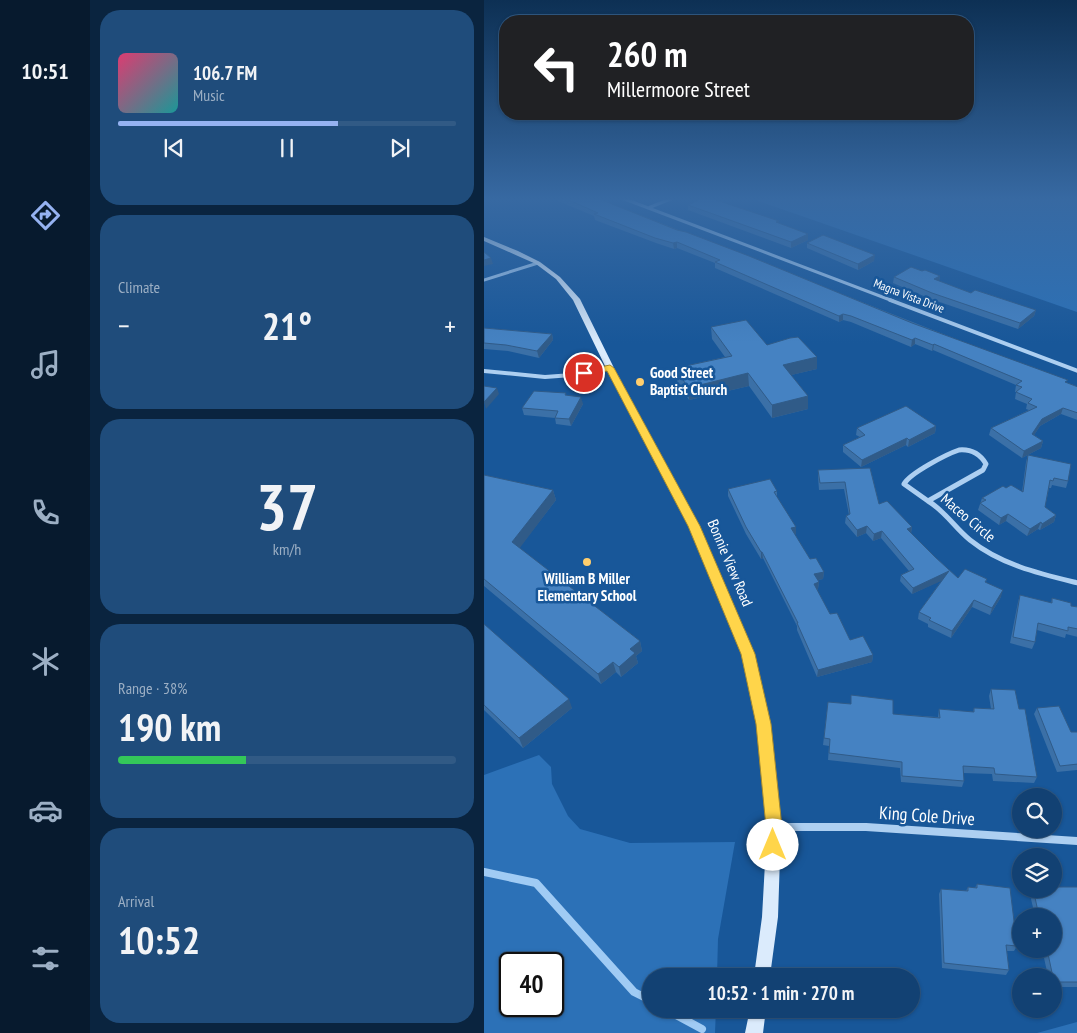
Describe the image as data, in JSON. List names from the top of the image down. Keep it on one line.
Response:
{"streets":{"street":["Magna Vista Drive","Maceo Circle","Bonnie View Road","King Cole Drive"]},"crossings":[["Bonnie View Road","King Cole Drive"]],"places":["Good Street Baptist Church","William B Miller Elementary School"],"page":{"tabs":"10:51","turn":["260 m","Millermoore Street"],"song":["106.7 FM","Music"],"tile":["Climate",["37","km/h"],["Range · 38%","190 km"],["Arrival","10:52"]],"heat":["−","21°","+"],"map_buttons":["+","−"],"limit":"40","trip":"10:52 · 1 min · 270 m"}}
